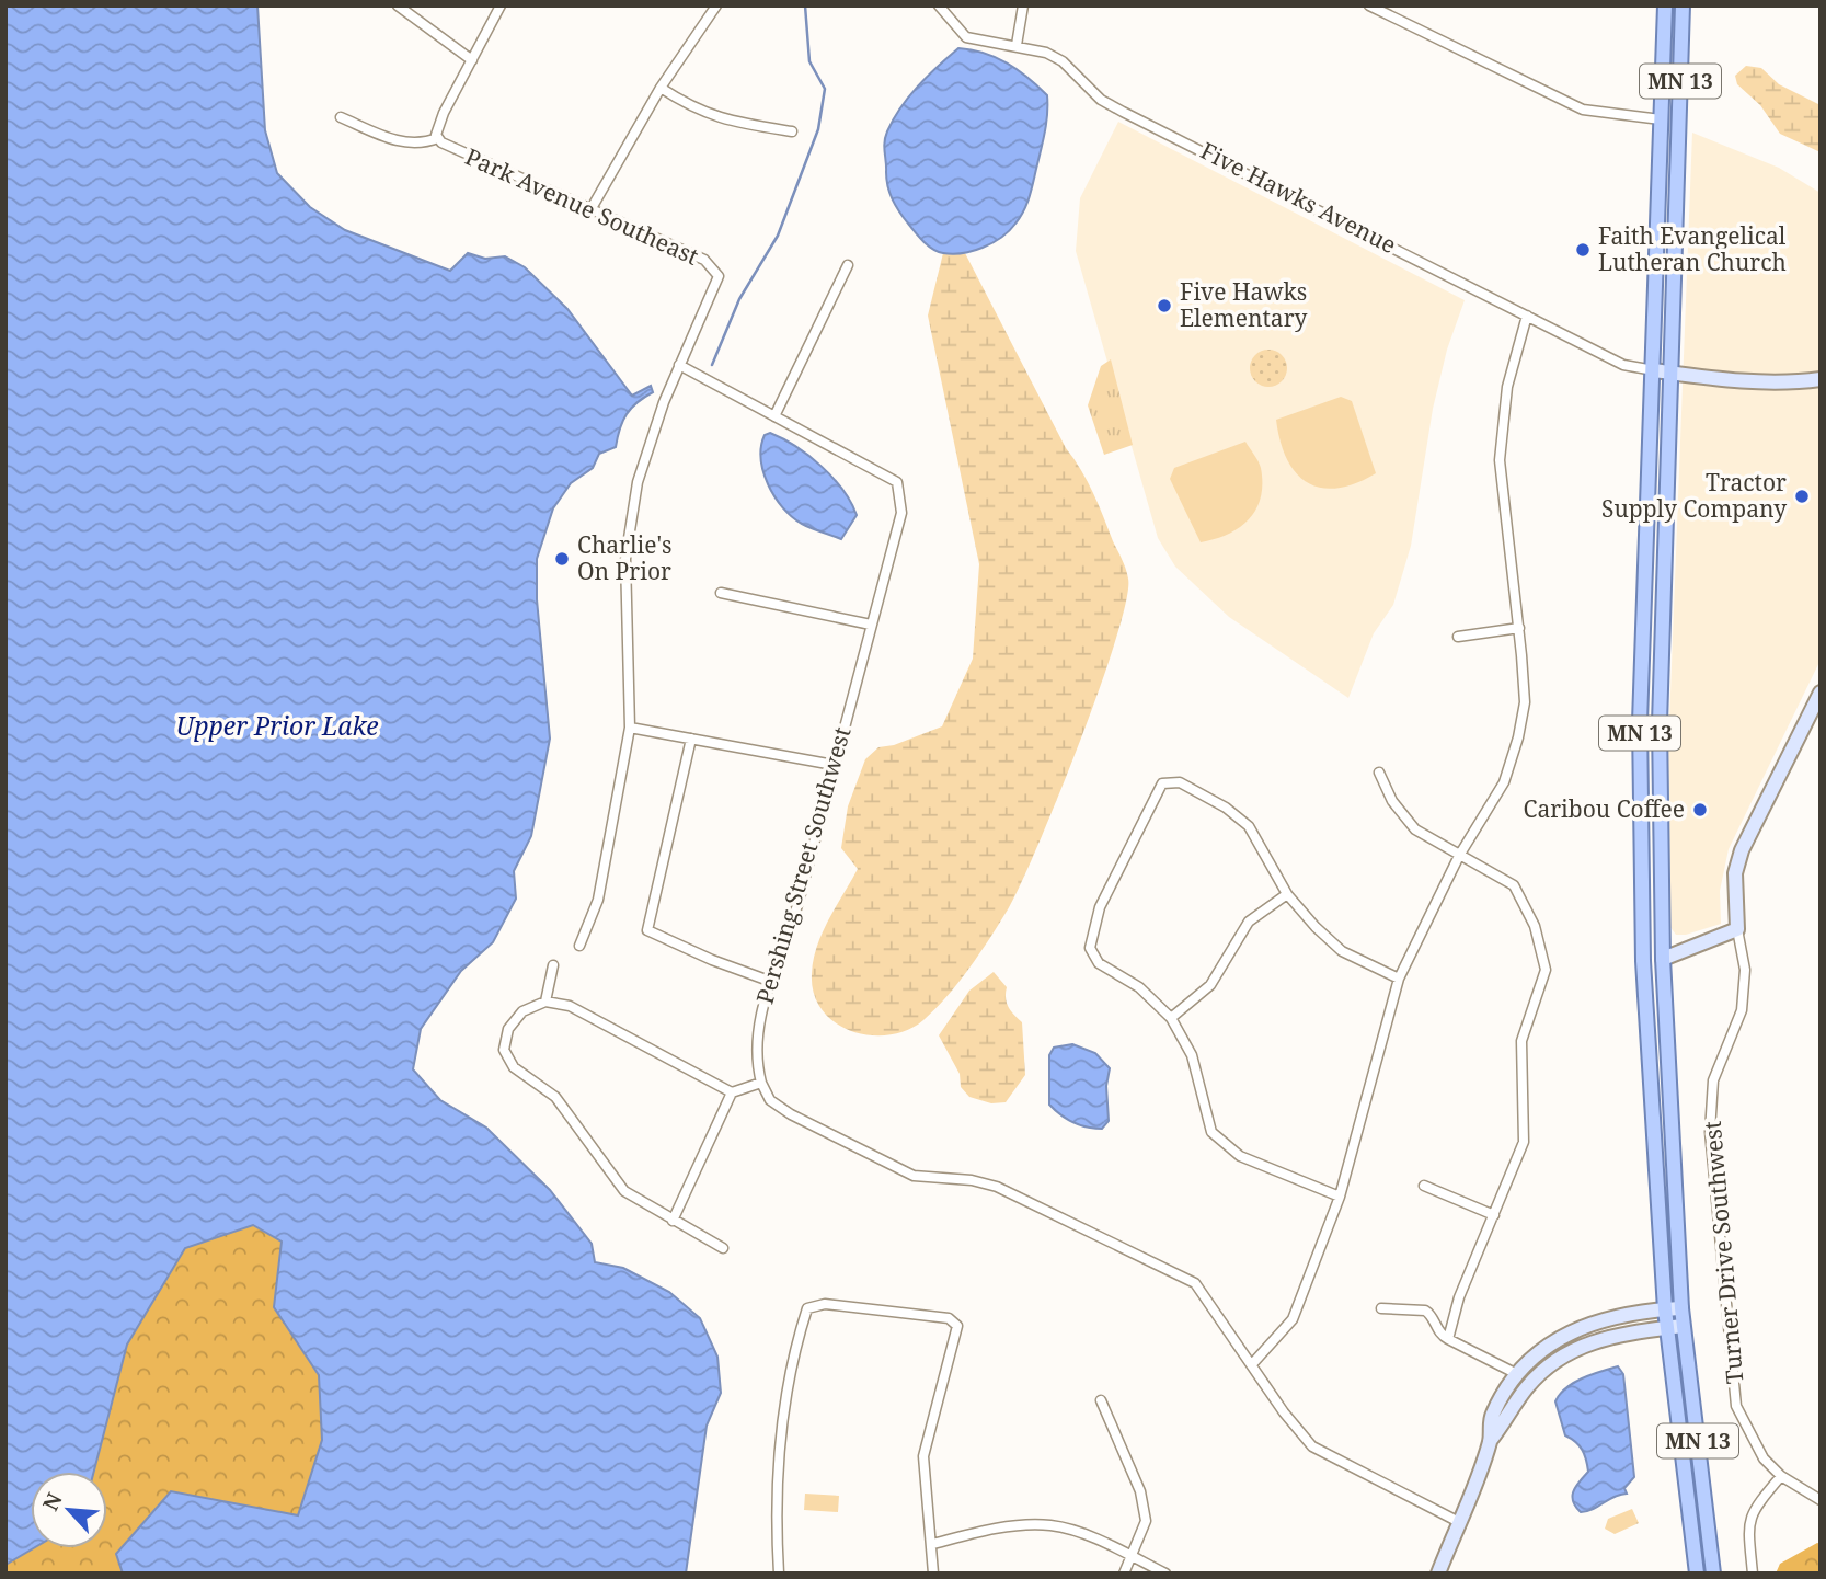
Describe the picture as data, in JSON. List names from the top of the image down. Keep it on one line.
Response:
{"streets":{"main road":["MN 13"],"street":["Five Hawks Avenue","Park Avenue Southeast","Pershing Street Southwest","Turner Drive Southwest"]},"crossings":[["MN 13","Five Hawks Avenue"]],"water":["Upper Prior Lake"],"places":["Faith Evangelical Lutheran Church","Five Hawks Elementary","Tractor Supply Company","Charlie's On Prior","Caribou Coffee"],"north":"top left"}
